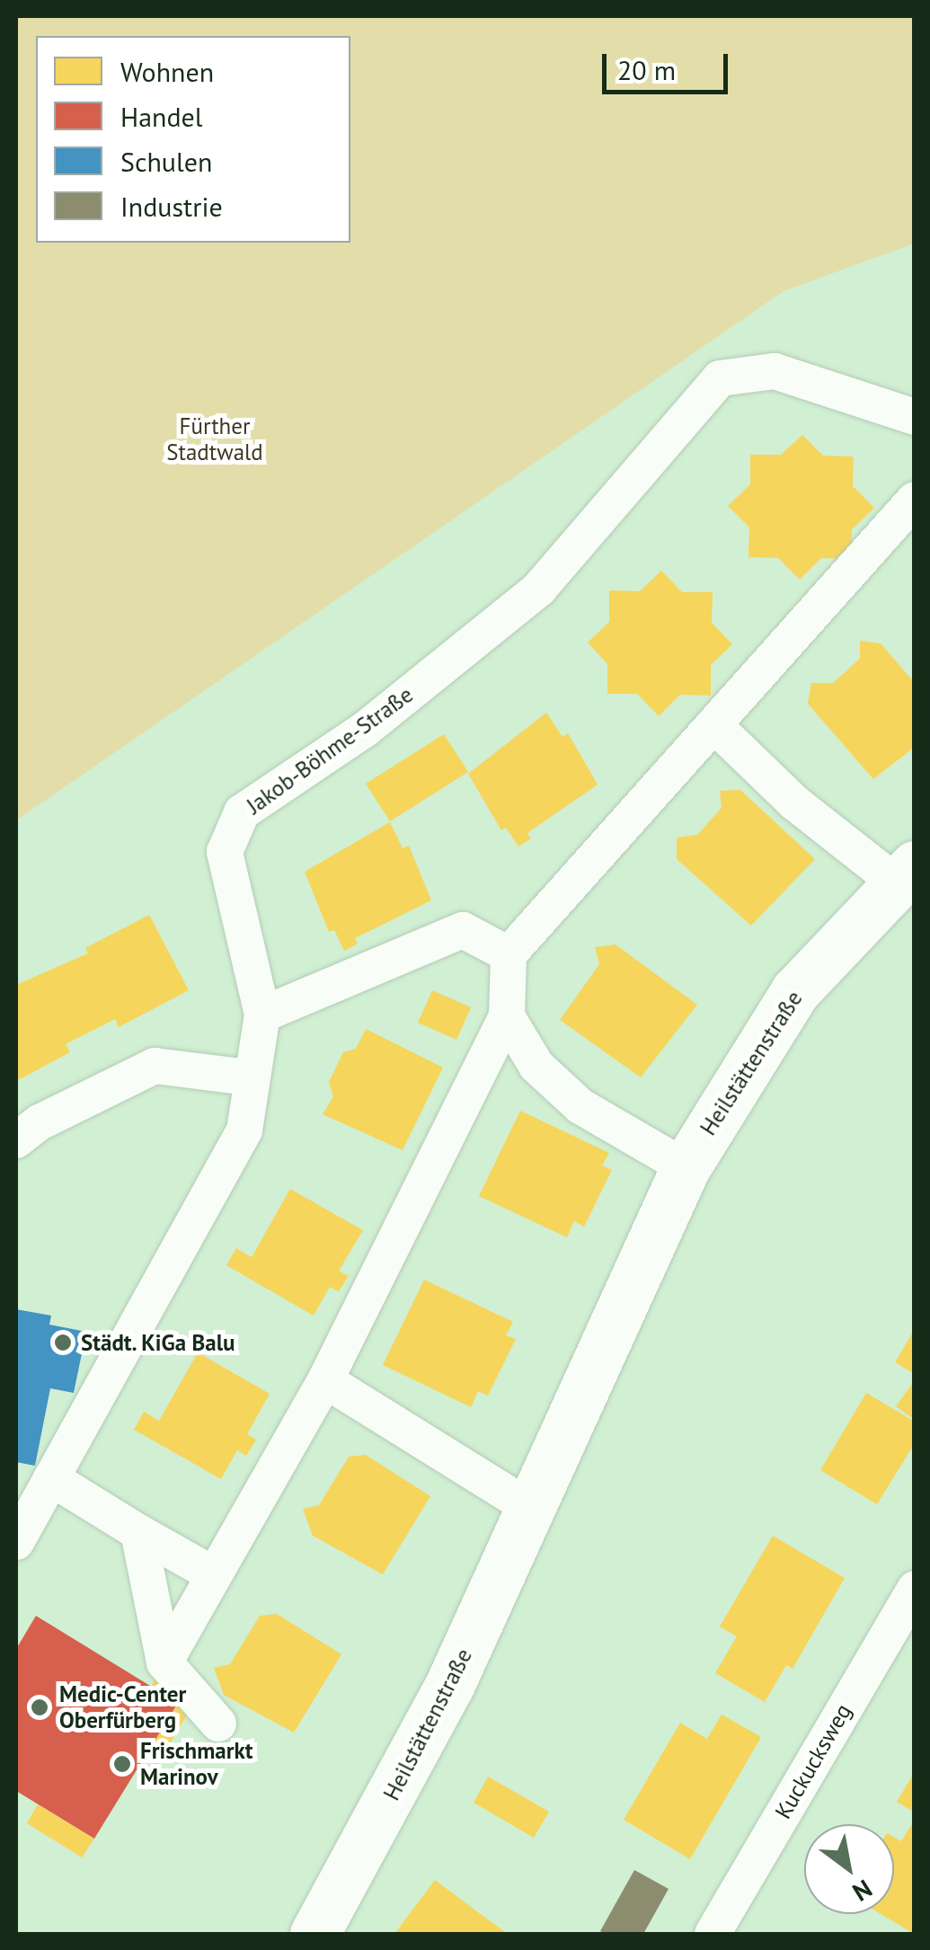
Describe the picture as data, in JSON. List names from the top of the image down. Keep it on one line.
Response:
{"streets":{"street":["Jakob-Böhme-Straße","Heilstättenstraße","Kuckucksweg"]},"parks":["Fürther Stadtwald"],"places":["Städt. KiGa Balu","Medic-Center Oberfürberg","Frischmarkt Marinov"],"legend":["Wohnen","Handel","Schulen","Industrie"],"scale_bar":"20 m","north":"bottom right"}
